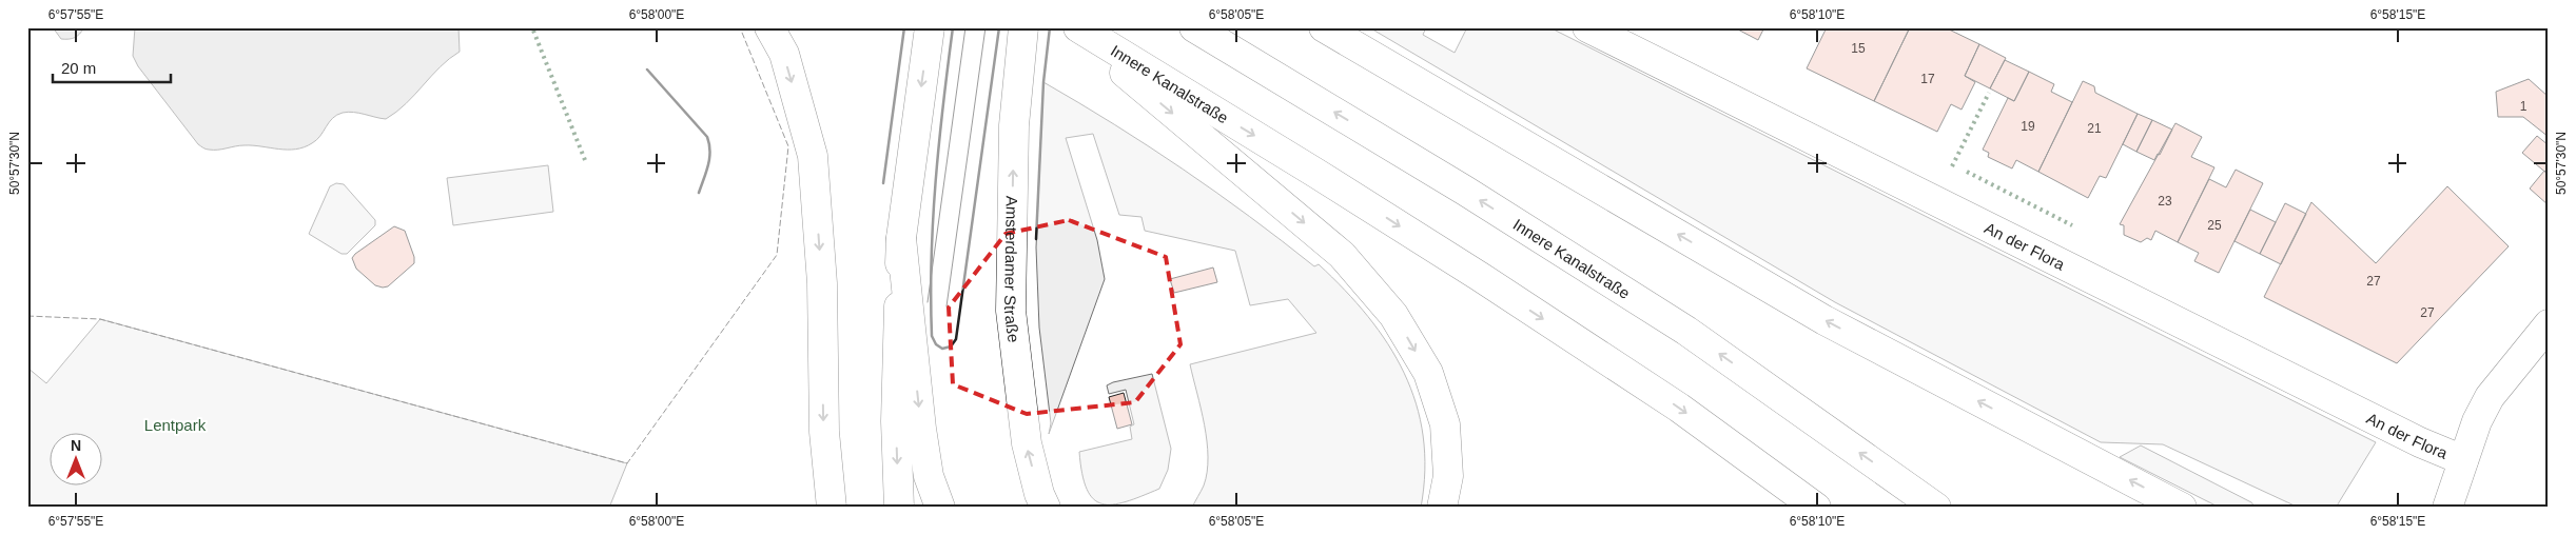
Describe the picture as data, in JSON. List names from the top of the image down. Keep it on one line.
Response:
{"streets":{"main road":["Innere Kanalstraße","An der Flora","Amsterdamer Straße"]},"parks":["Lentpark"],"house_numbers":["15","17","1","19","21","23","25","27","27"],"scale_bar":"20 m","north":"top","coordinates":["6°57'55\"E","6°58'00\"E","6°58'05\"E","6°58'10\"E","6°58'15\"E","50°57'30\"N"]}
